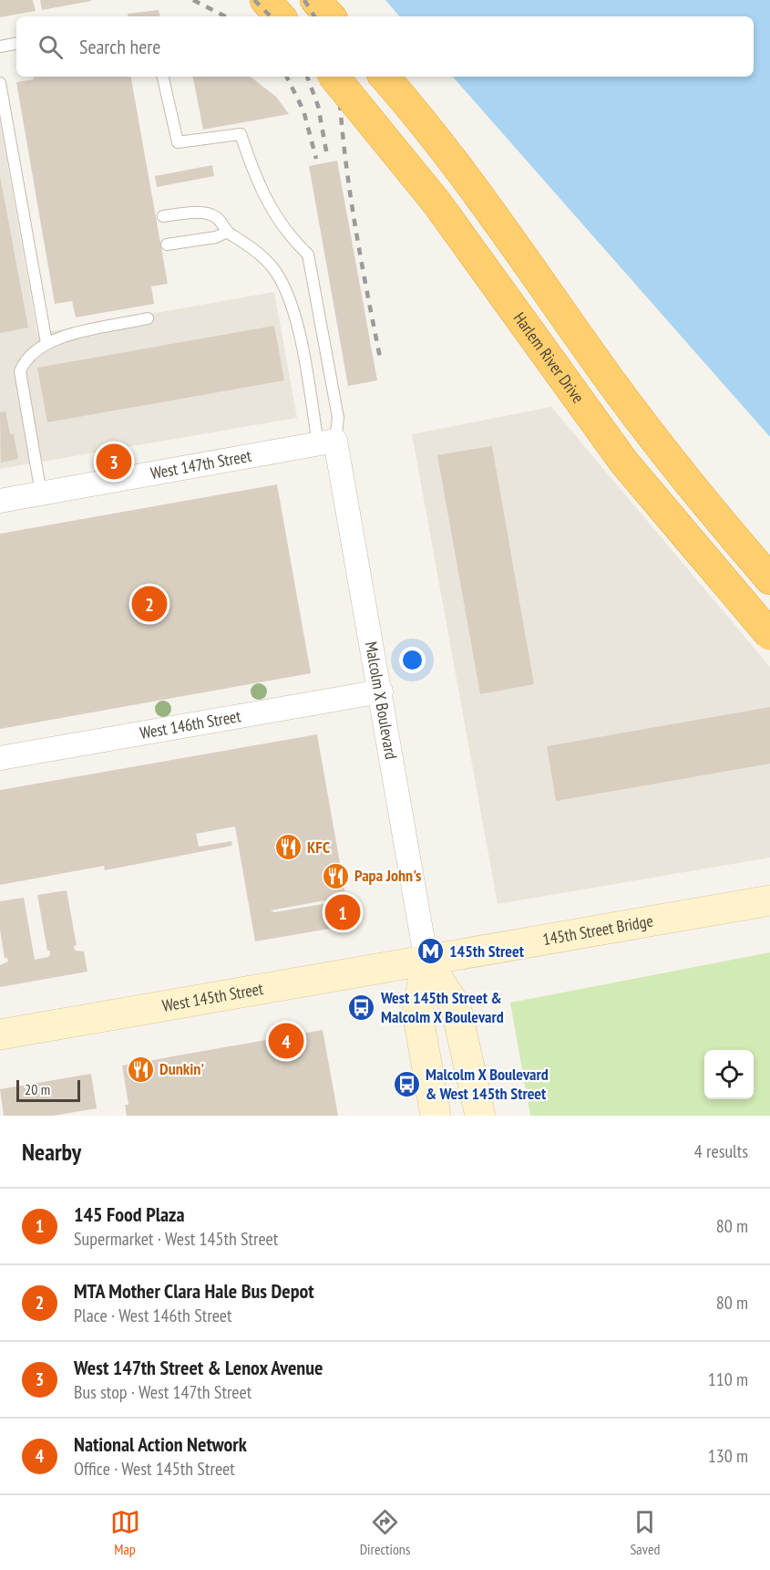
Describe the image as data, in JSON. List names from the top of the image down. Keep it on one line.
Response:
{"streets":{"highway":["Harlem River Drive"],"main road":["Malcolm X Boulevard","145th Street Bridge","West 145th Street"],"street":["West 147th Street","West 146th Street"]},"crossings":[["West 147th Street","Malcolm X Boulevard"],["Malcolm X Boulevard","West 146th Street"],["Malcolm X Boulevard","145th Street Bridge"],["Malcolm X Boulevard","West 145th Street"],["145th Street Bridge","West 145th Street"]],"places":{"restaurant":["KFC","Papa John's","Dunkin'"],"metro station":["145th Street"],"bus stop":["West 145th Street & Malcolm X Boulevard","Malcolm X Boulevard & West 145th Street"]},"scale_bar":"20 m","page":{"search":"Search here","pins":["3","2","1","4"],"scale":"20 m","heading":["Nearby","4 results"],"list":[{"mark":"1","name":"145 Food Plaza","note":"Supermarket · West 145th Street","value":"80 m"},{"mark":"2","name":"MTA Mother Clara Hale Bus Depot","note":"Place · West 146th Street","value":"80 m"},{"mark":"3","name":"West 147th Street & Lenox Avenue","note":"Bus stop · West 147th Street","value":"110 m"},{"mark":"4","name":"National Action Network","note":"Office · West 145th Street","value":"130 m"}],"nav":["Map","Directions","Saved"]}}
